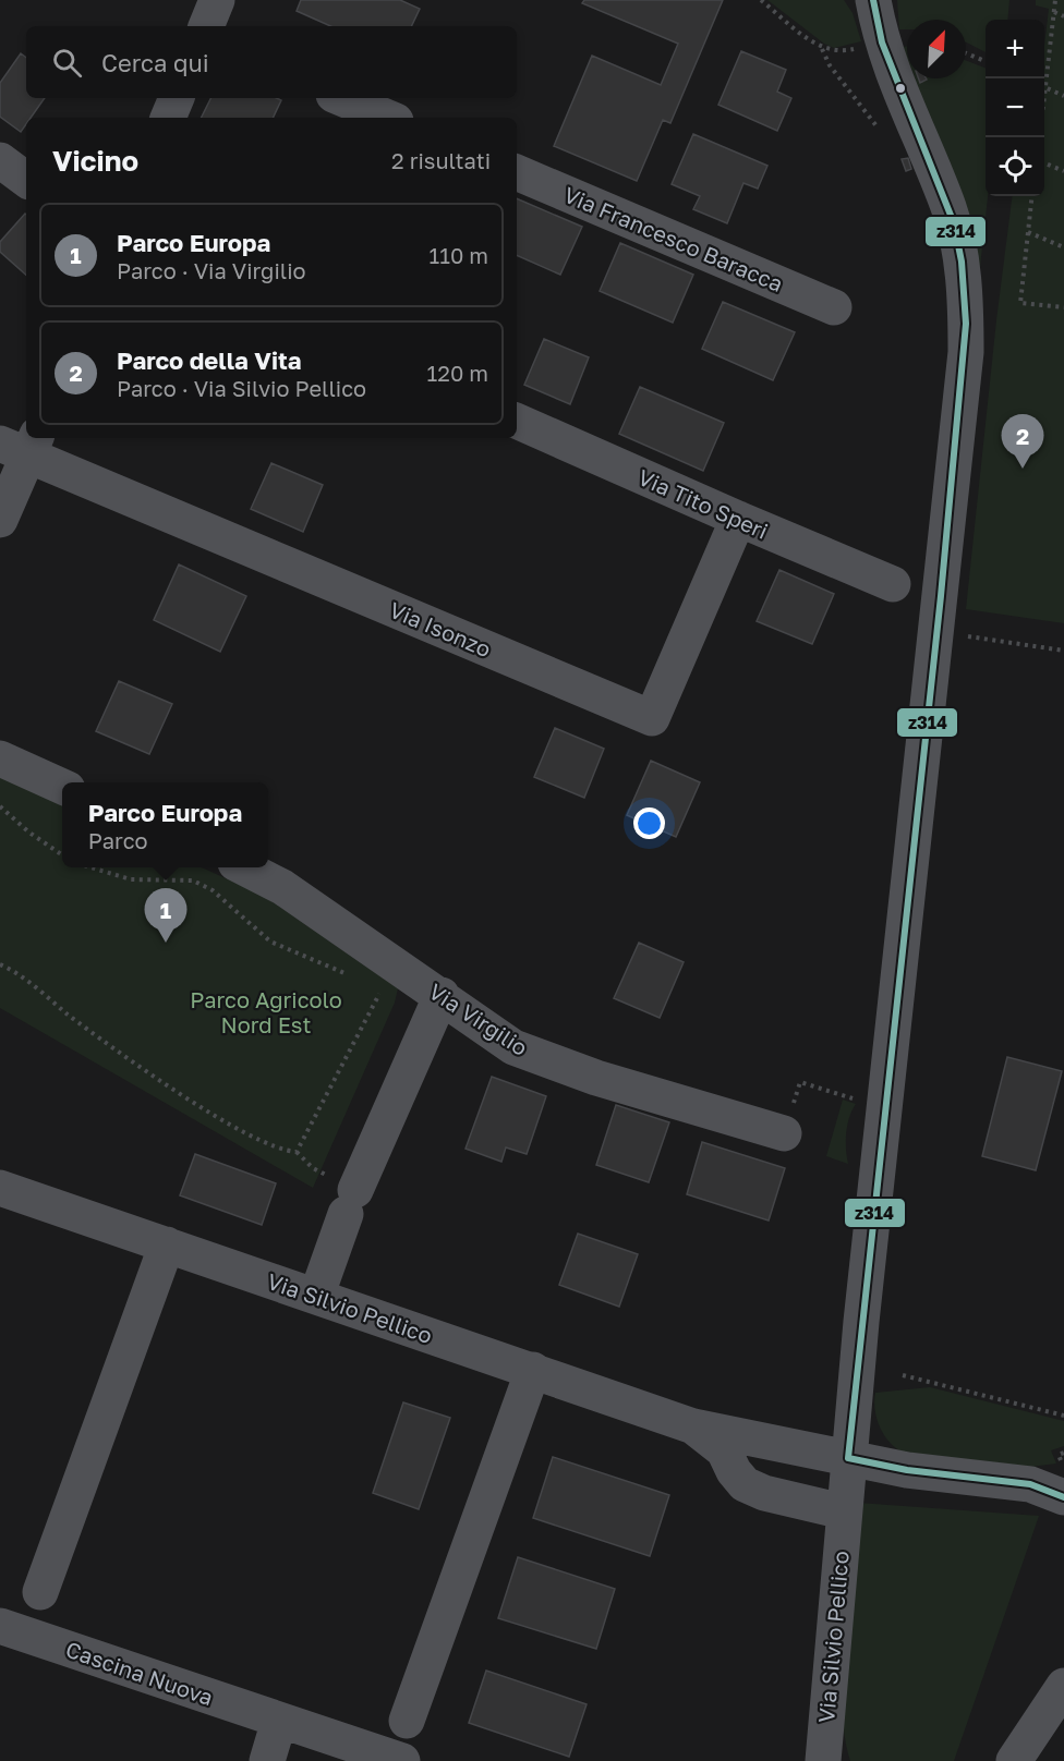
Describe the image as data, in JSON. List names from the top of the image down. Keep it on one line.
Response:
{"streets":{"street":["Via Francesco Baracca","Via Tito Speri","Via Isonzo","Via Virgilio","Via Silvio Pellico","Cascina Nuova"]},"crossings":[["Via Tito Speri","Via Isonzo"]],"parks":["Parco Agricolo Nord Est"],"lines":["transit line z314"],"north":"top right","page":{"map_buttons":["+","−"],"search":"Cerca qui","heading":["Vicino","2 risultati"],"list":[{"mark":"1","name":"Parco Europa","note":"Parco · Via Virgilio","value":"110 m"},{"mark":"2","name":"Parco della Vita","note":"Parco · Via Silvio Pellico","value":"120 m"}],"pins":["2","1"],"popup":["Parco Europa","Parco"]}}
